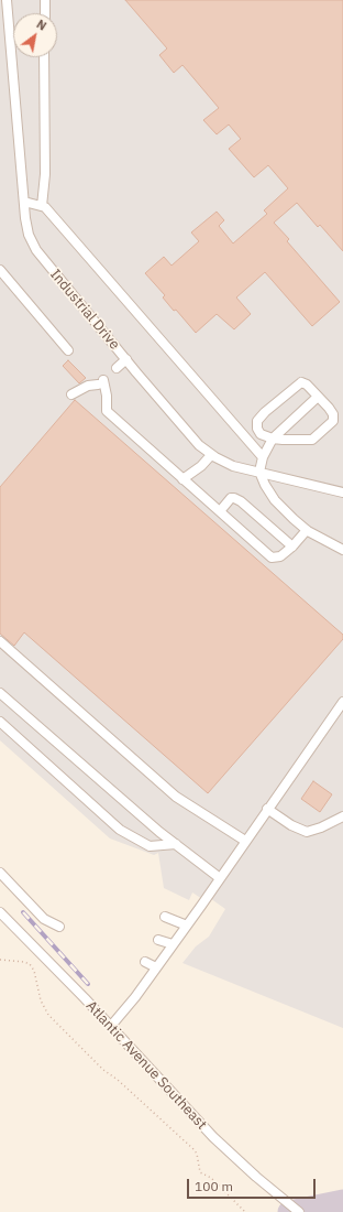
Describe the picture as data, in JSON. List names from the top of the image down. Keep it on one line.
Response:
{"streets":{"street":["Industrial Drive","Atlantic Avenue Southeast"]},"scale_bar":"100 m","north":"top right"}
